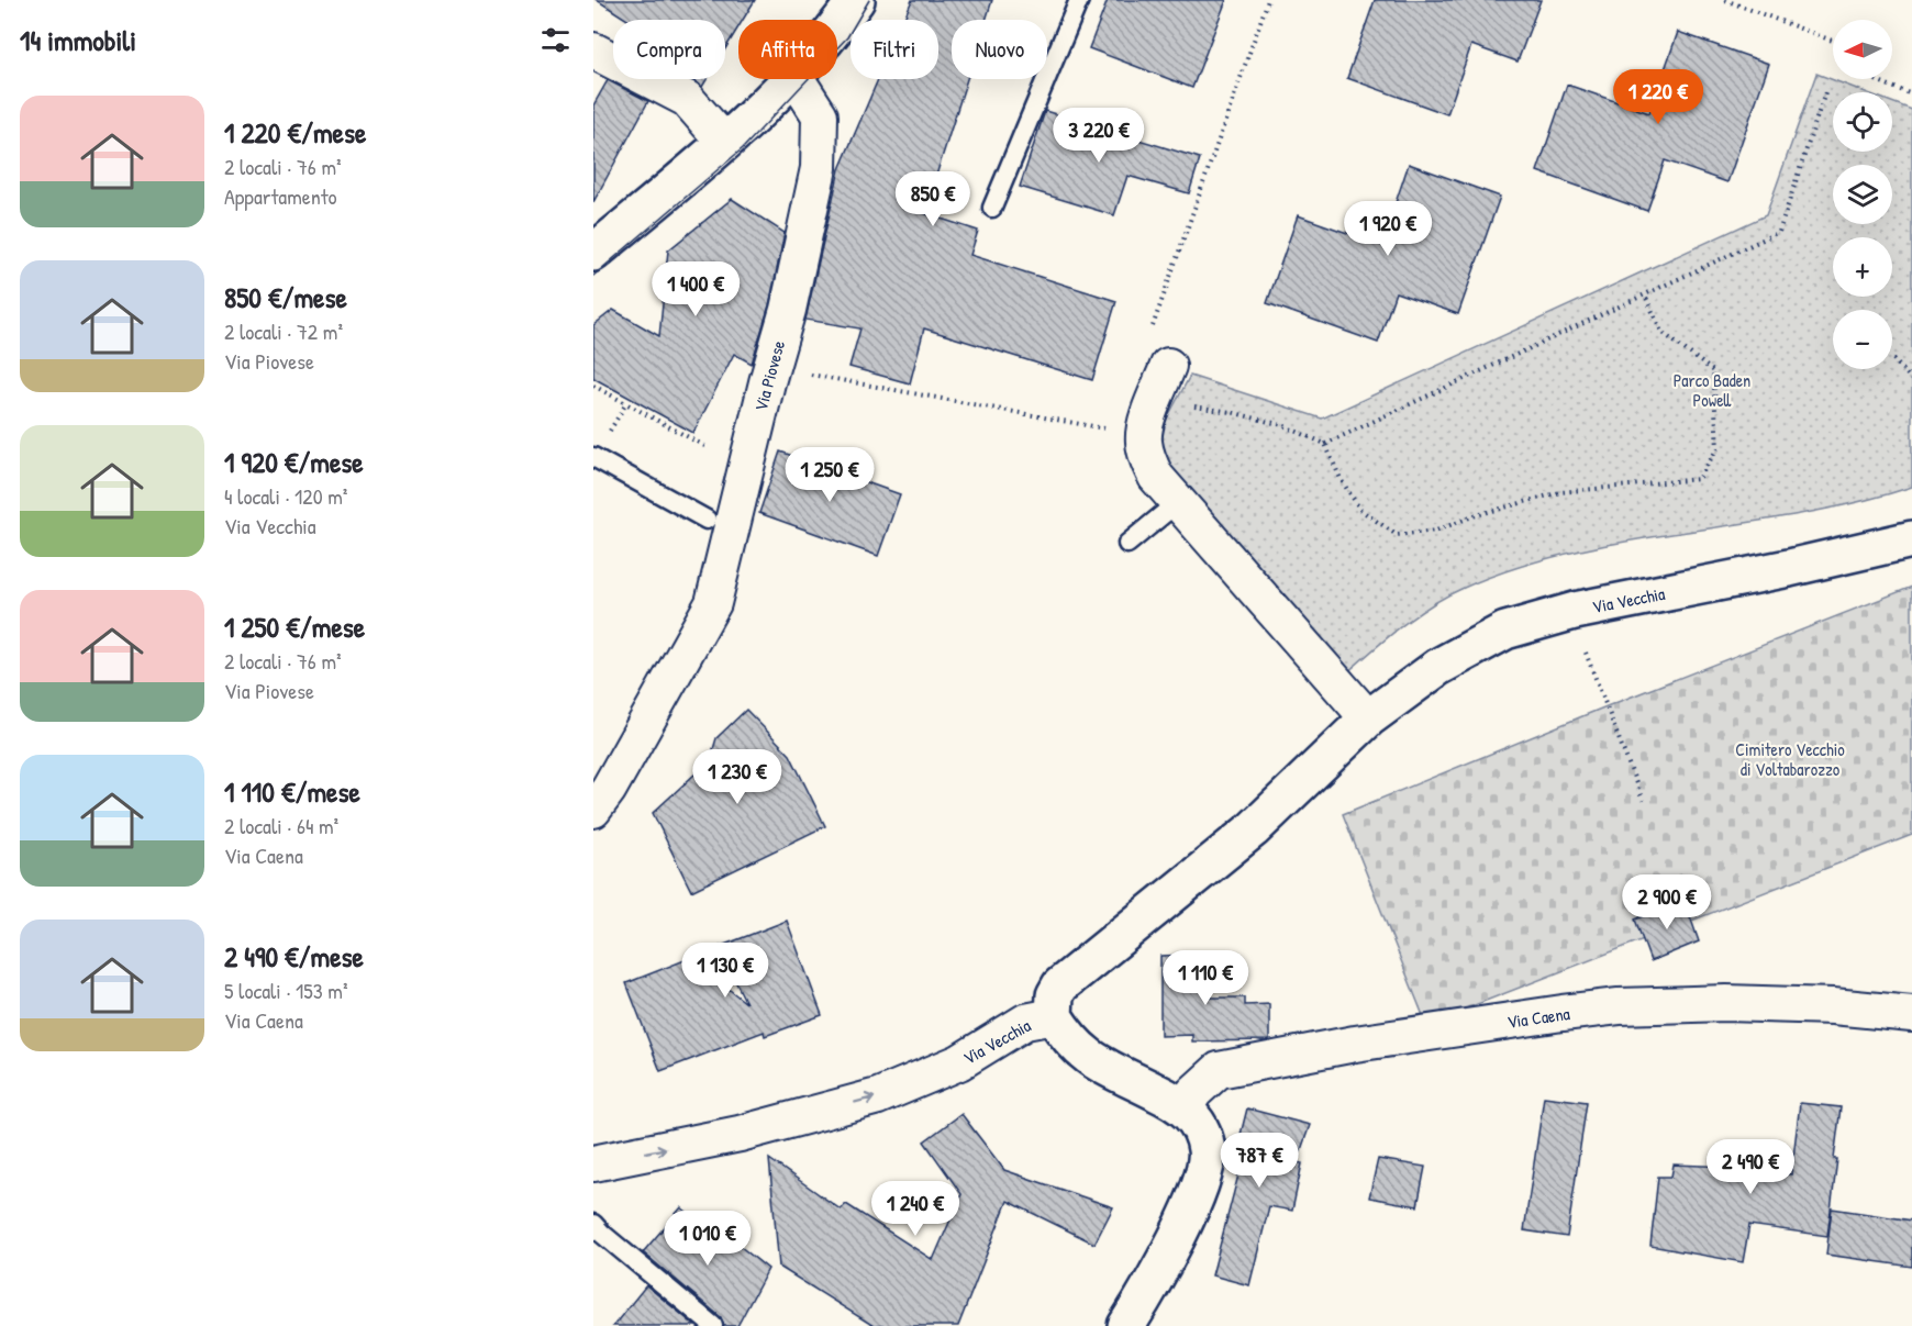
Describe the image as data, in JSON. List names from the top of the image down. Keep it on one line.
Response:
{"streets":{"street":["Via Piovese","Via Vecchia","Via Caena"]},"parks":["Parco Baden Powell","Cimitero Vecchio di Voltabarozzo"],"north":"left","page":{"heading":"14 immobili","map_buttons":["+","−"],"chip":["Compra","Affitta","Filtri","Nuovo"],"price":["1 220 €","3 220 €","850 €","1 920 €","1 400 €","1 250 €","1 230 €","2 900 €","1 130 €","1 110 €","787 €","2 490 €","1 240 €","1 010 €"],"list":[{"name":"1 220 €/mese","note":"2 locali · 76 m² · Appartamento"},{"name":"850 €/mese","note":"2 locali · 72 m² · Via Piovese"},{"name":"1 920 €/mese","note":"4 locali · 120 m² · Via Vecchia"},{"name":"1 250 €/mese","note":"2 locali · 76 m² · Via Piovese"},{"name":"1 110 €/mese","note":"2 locali · 64 m² · Via Caena"},{"name":"2 490 €/mese","note":"5 locali · 153 m² · Via Caena"}]}}
